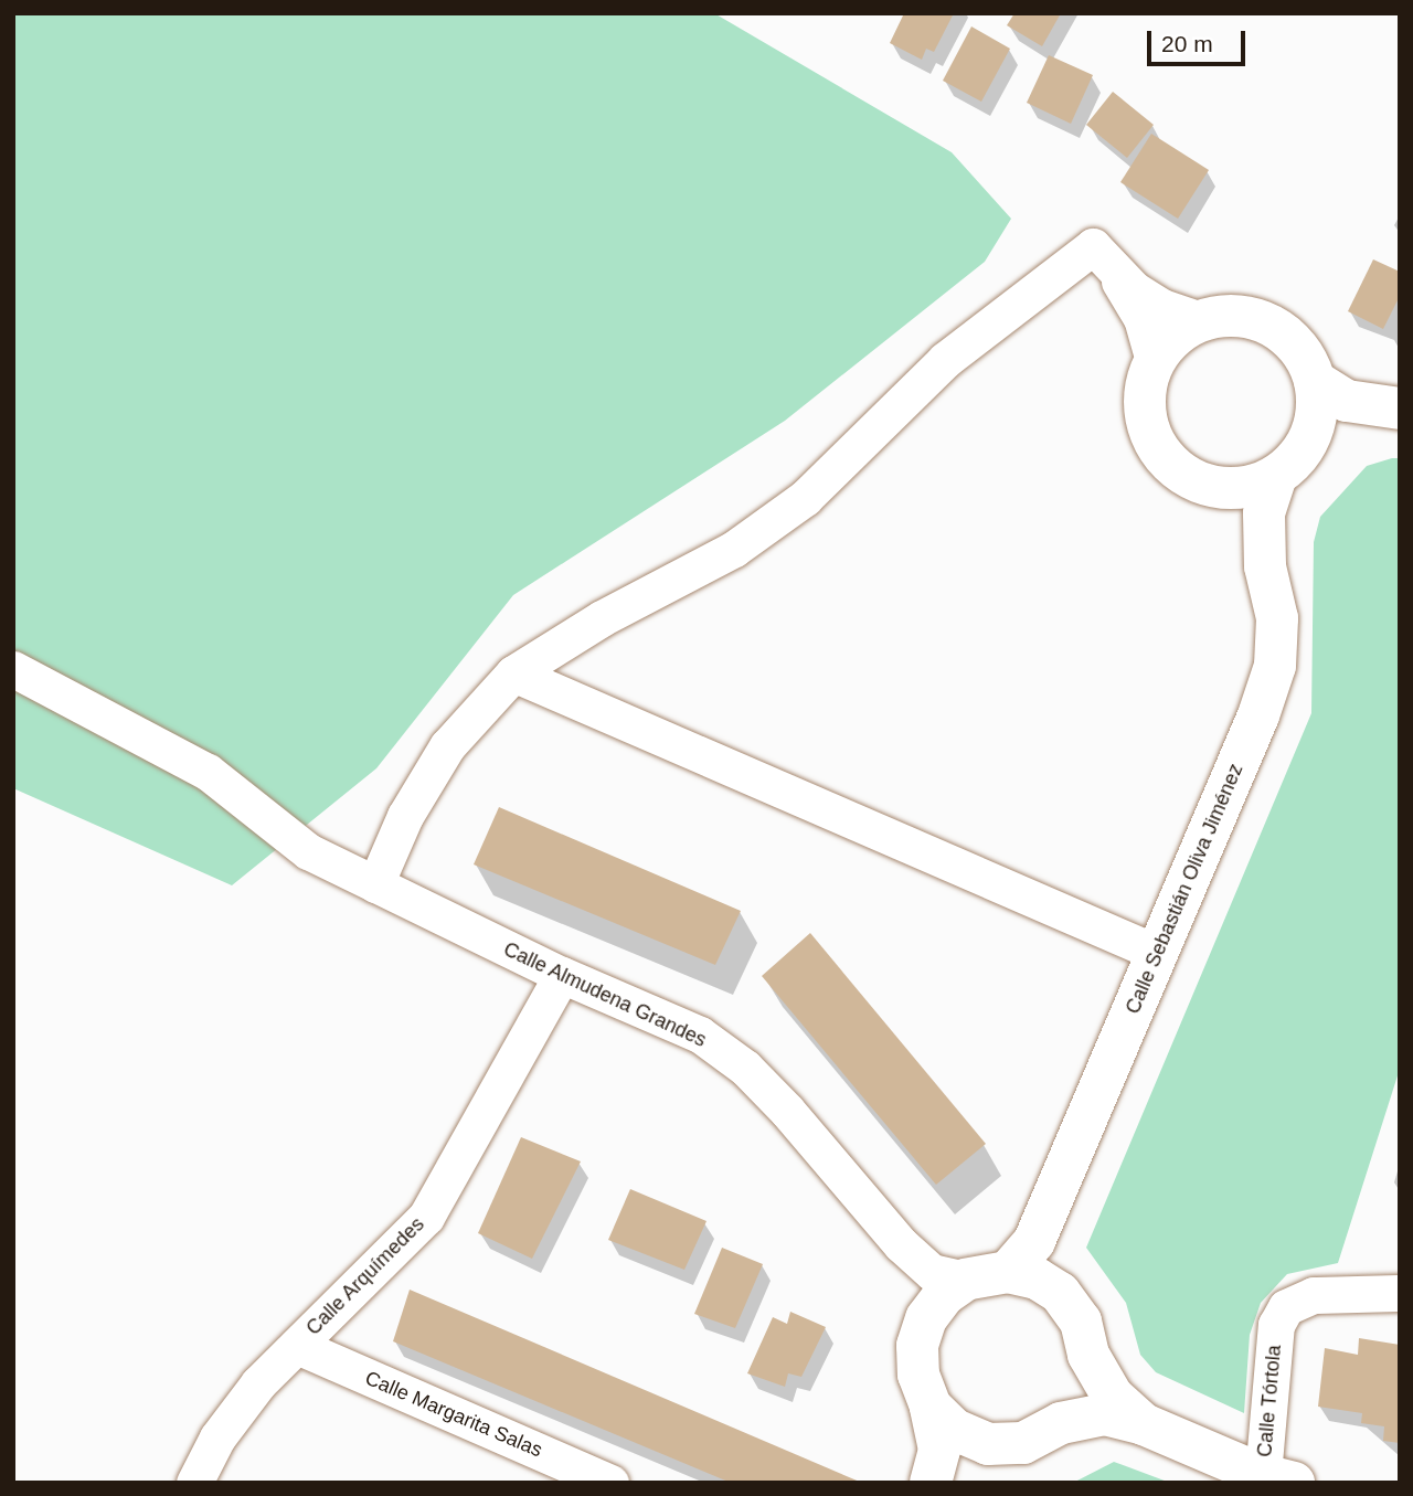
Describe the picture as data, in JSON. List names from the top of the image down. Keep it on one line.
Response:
{"streets":{"street":["Calle Sebastián Oliva Jiménez","Calle Almudena Grandes","Calle Arquímedes","Calle Tórtola","Calle Margarita Salas"]},"crossings":[["Calle Sebastián Oliva Jiménez","Calle Almudena Grandes"],["Calle Almudena Grandes","Calle Arquímedes"],["Calle Arquímedes","Calle Margarita Salas"]],"scale_bar":"20 m"}
